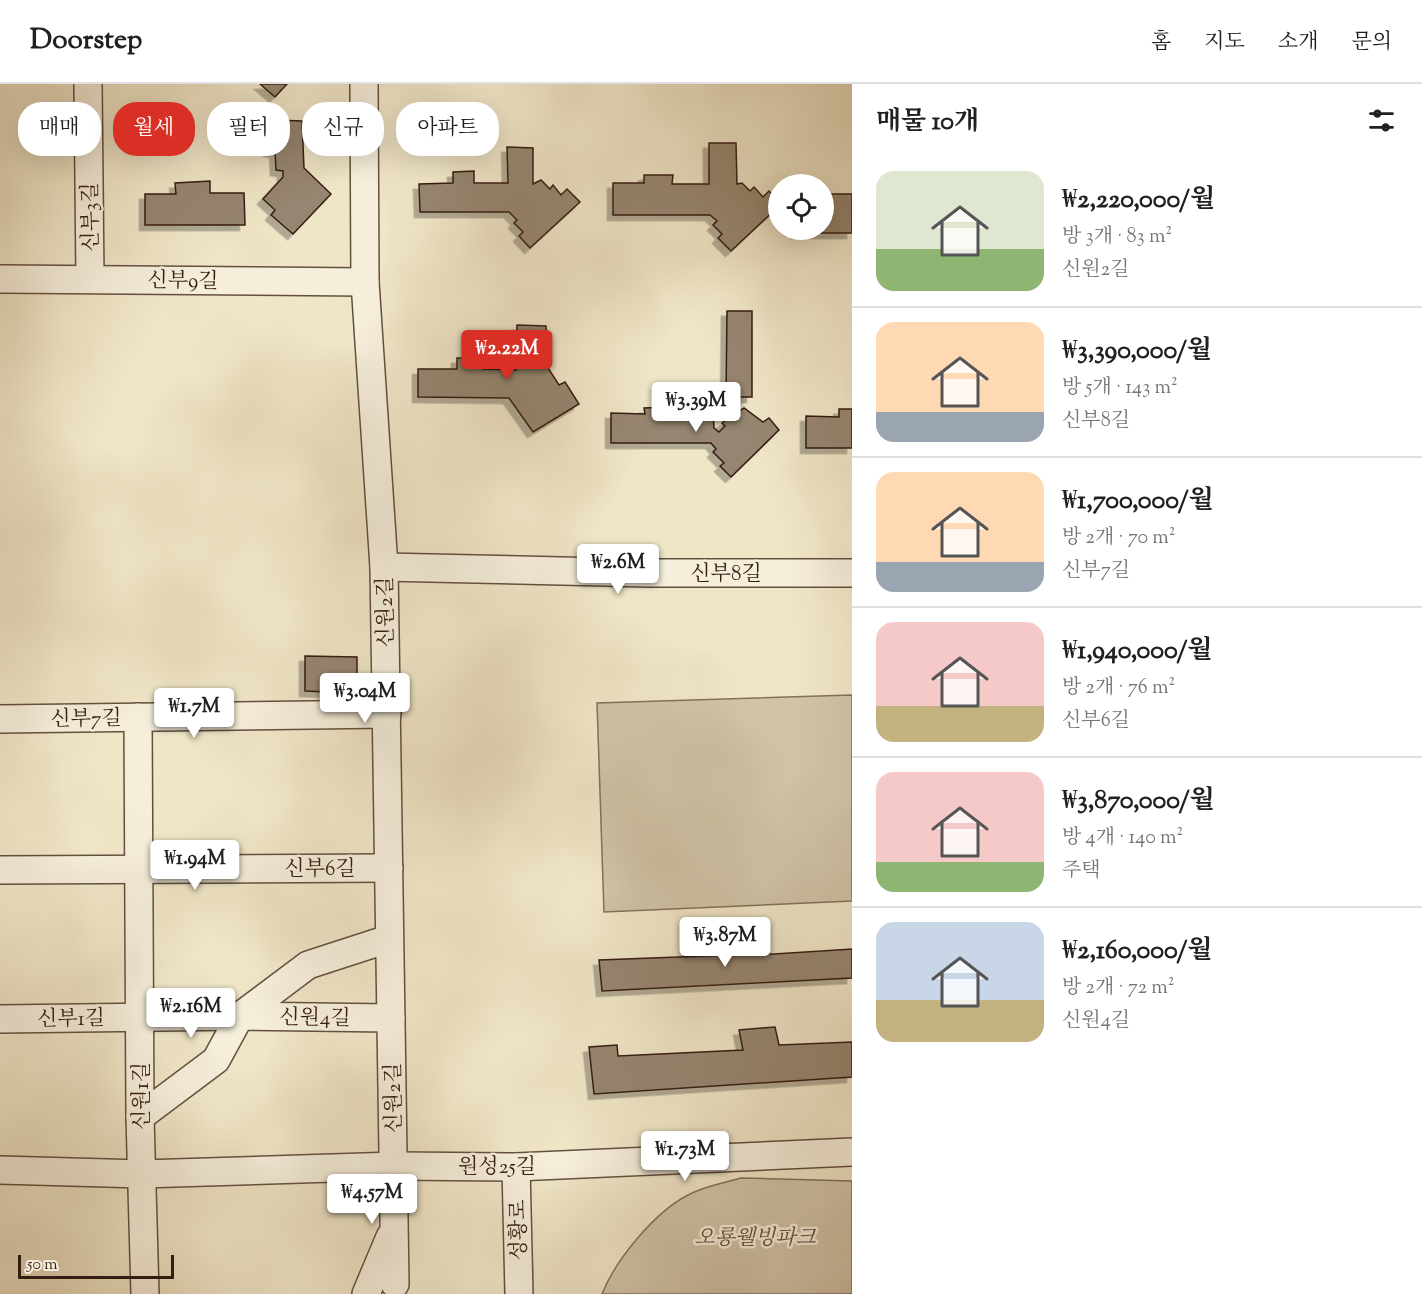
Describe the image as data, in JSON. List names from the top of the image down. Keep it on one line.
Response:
{"streets":{"street":["신부3길","신부9길","신부8길","신원2길","신부7길","신부6길","신원4길","신부1길","신원1길","원성25길","성황로"]},"crossings":[["신부3길","신부9길"],["신부9길","신원2길"],["신부8길","신원2길"],["신원2길","신부7길"],["신원2길","신부6길"],["신원2길","신원4길"],["신원2길","원성25길"],["신부7길","신원1길"],["신부6길","신원1길"],["신원4길","신부1길"],["신원4길","신원1길"],["신부1길","신원1길"],["신원1길","원성25길"],["원성25길","성황로"]],"parks":["오룡웰빙파크"],"scale_bar":"50 m","page":{"header":"Doorstep","nav":["홈","지도","소개","문의"],"heading":"매물 10개","chip":["매매","월세","필터","신규","아파트"],"list":[{"name":"₩2,220,000/월","note":"방 3개 · 83 m² · 신원2길"},{"name":"₩3,390,000/월","note":"방 5개 · 143 m² · 신부8길"},{"name":"₩1,700,000/월","note":"방 2개 · 70 m² · 신부7길"},{"name":"₩1,940,000/월","note":"방 2개 · 76 m² · 신부6길"},{"name":"₩3,870,000/월","note":"방 4개 · 140 m² · 주택"},{"name":"₩2,160,000/월","note":"방 2개 · 72 m² · 신원4길"}],"price":["₩2.22M","₩3.39M","₩2.6M","₩3.04M","₩1.7M","₩1.94M","₩3.87M","₩2.16M","₩1.73M","₩4.57M"],"scale":"50 m"}}
